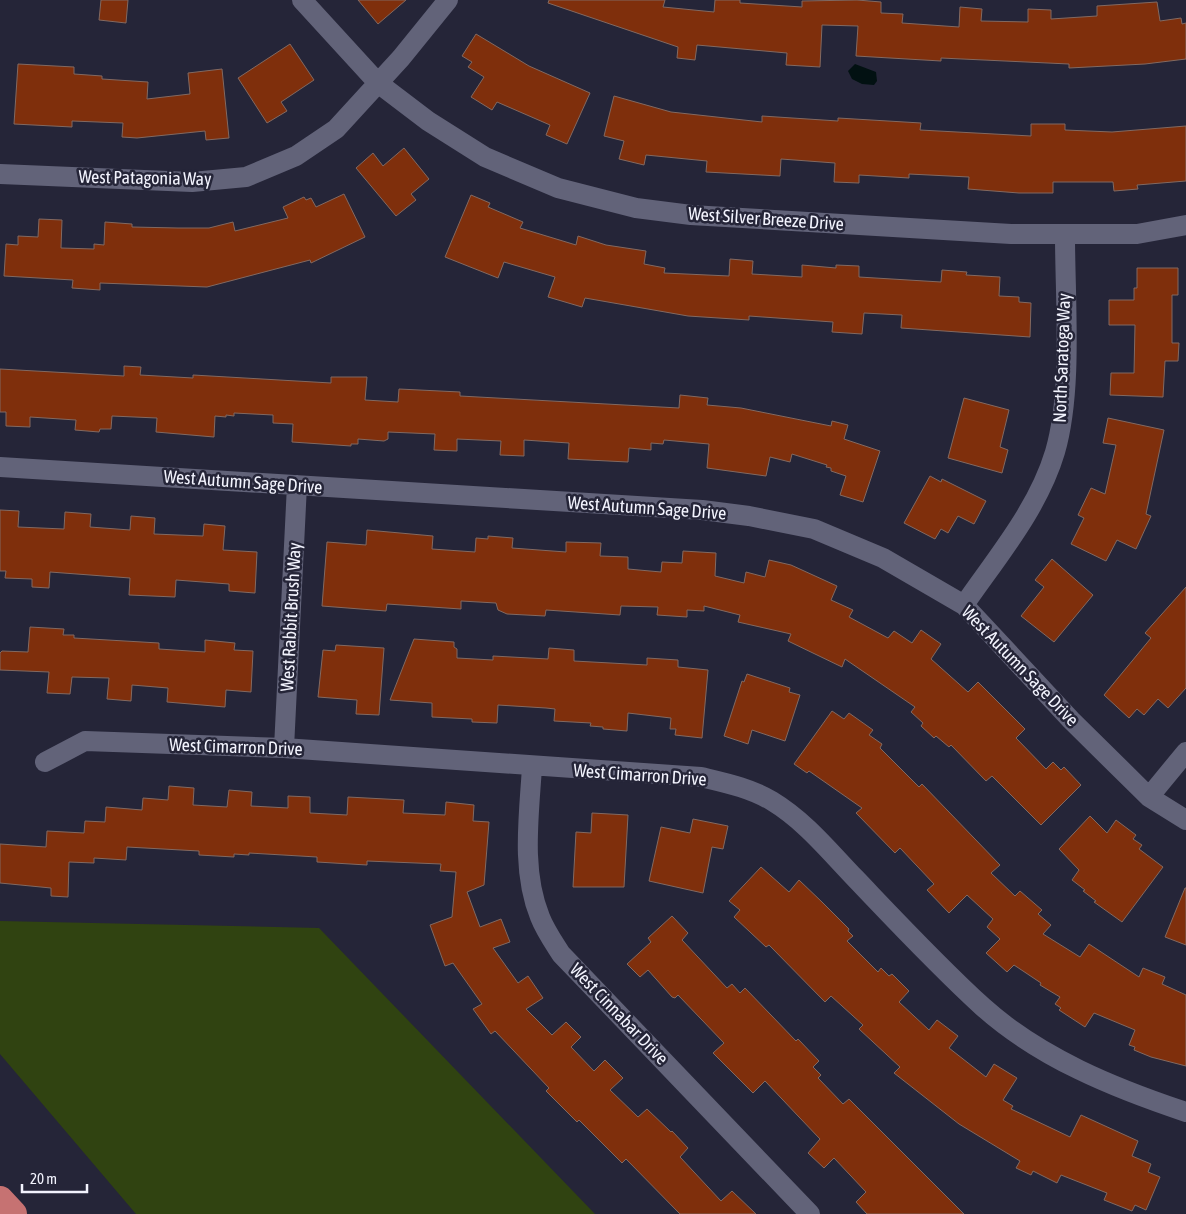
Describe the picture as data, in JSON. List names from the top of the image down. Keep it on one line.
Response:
{"streets":{"street":["West Patagonia Way","West Silver Breeze Drive","North Saratoga Way","West Autumn Sage Drive","West Rabbit Brush Way","West Cimarron Drive","West Cinnabar Drive"]},"crossings":[["West Patagonia Way","West Silver Breeze Drive"],["West Silver Breeze Drive","North Saratoga Way"],["North Saratoga Way","West Autumn Sage Drive"],["West Autumn Sage Drive","West Rabbit Brush Way"],["West Rabbit Brush Way","West Cimarron Drive"],["West Cimarron Drive","West Cinnabar Drive"]],"scale_bar":"20 m"}
